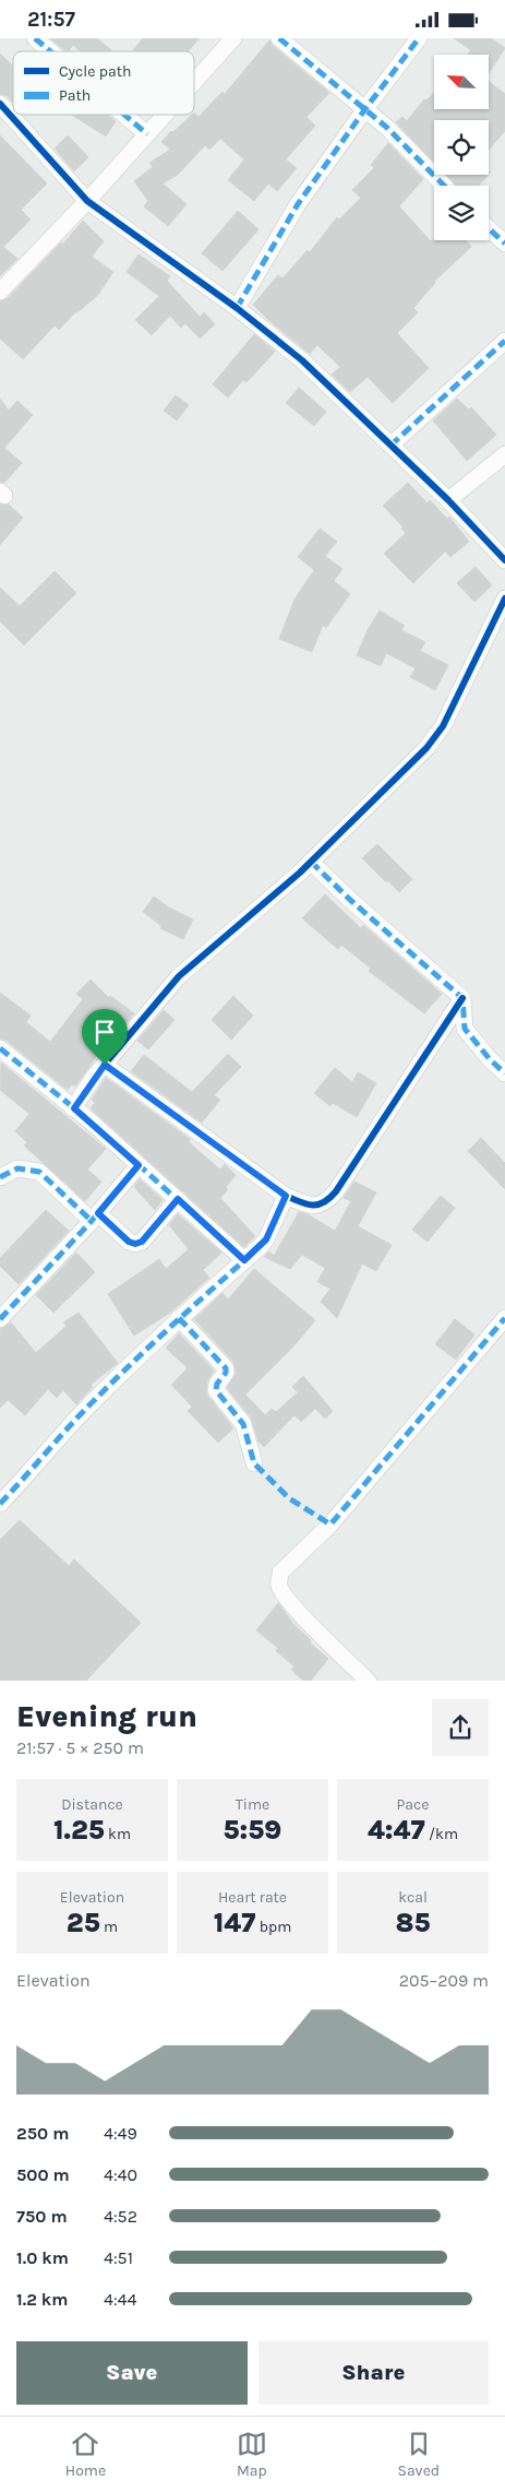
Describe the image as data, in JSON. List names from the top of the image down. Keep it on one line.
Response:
{"legend":["Cycle path","Path"],"north":"top left","page":{"status":"21:57","heading":["Evening run","21:57 · 5 × 250 m"],"stats":[["Distance","1.25 km"],["Time","5:59"],["Pace","4:47 /km"],["Elevation","25 m"],["Heart rate","147 bpm"],["kcal","85"]],"chart":["Elevation","205–209 m"],"list":[{"name":"250 m","note":"4:49"},{"name":"500 m","note":"4:40"},{"name":"750 m","note":"4:52"},{"name":"1.0 km","note":"4:51"},{"name":"1.2 km","note":"4:44"}],"buttons":["Save","Share"],"tabs":["Home","Map","Saved"]}}
